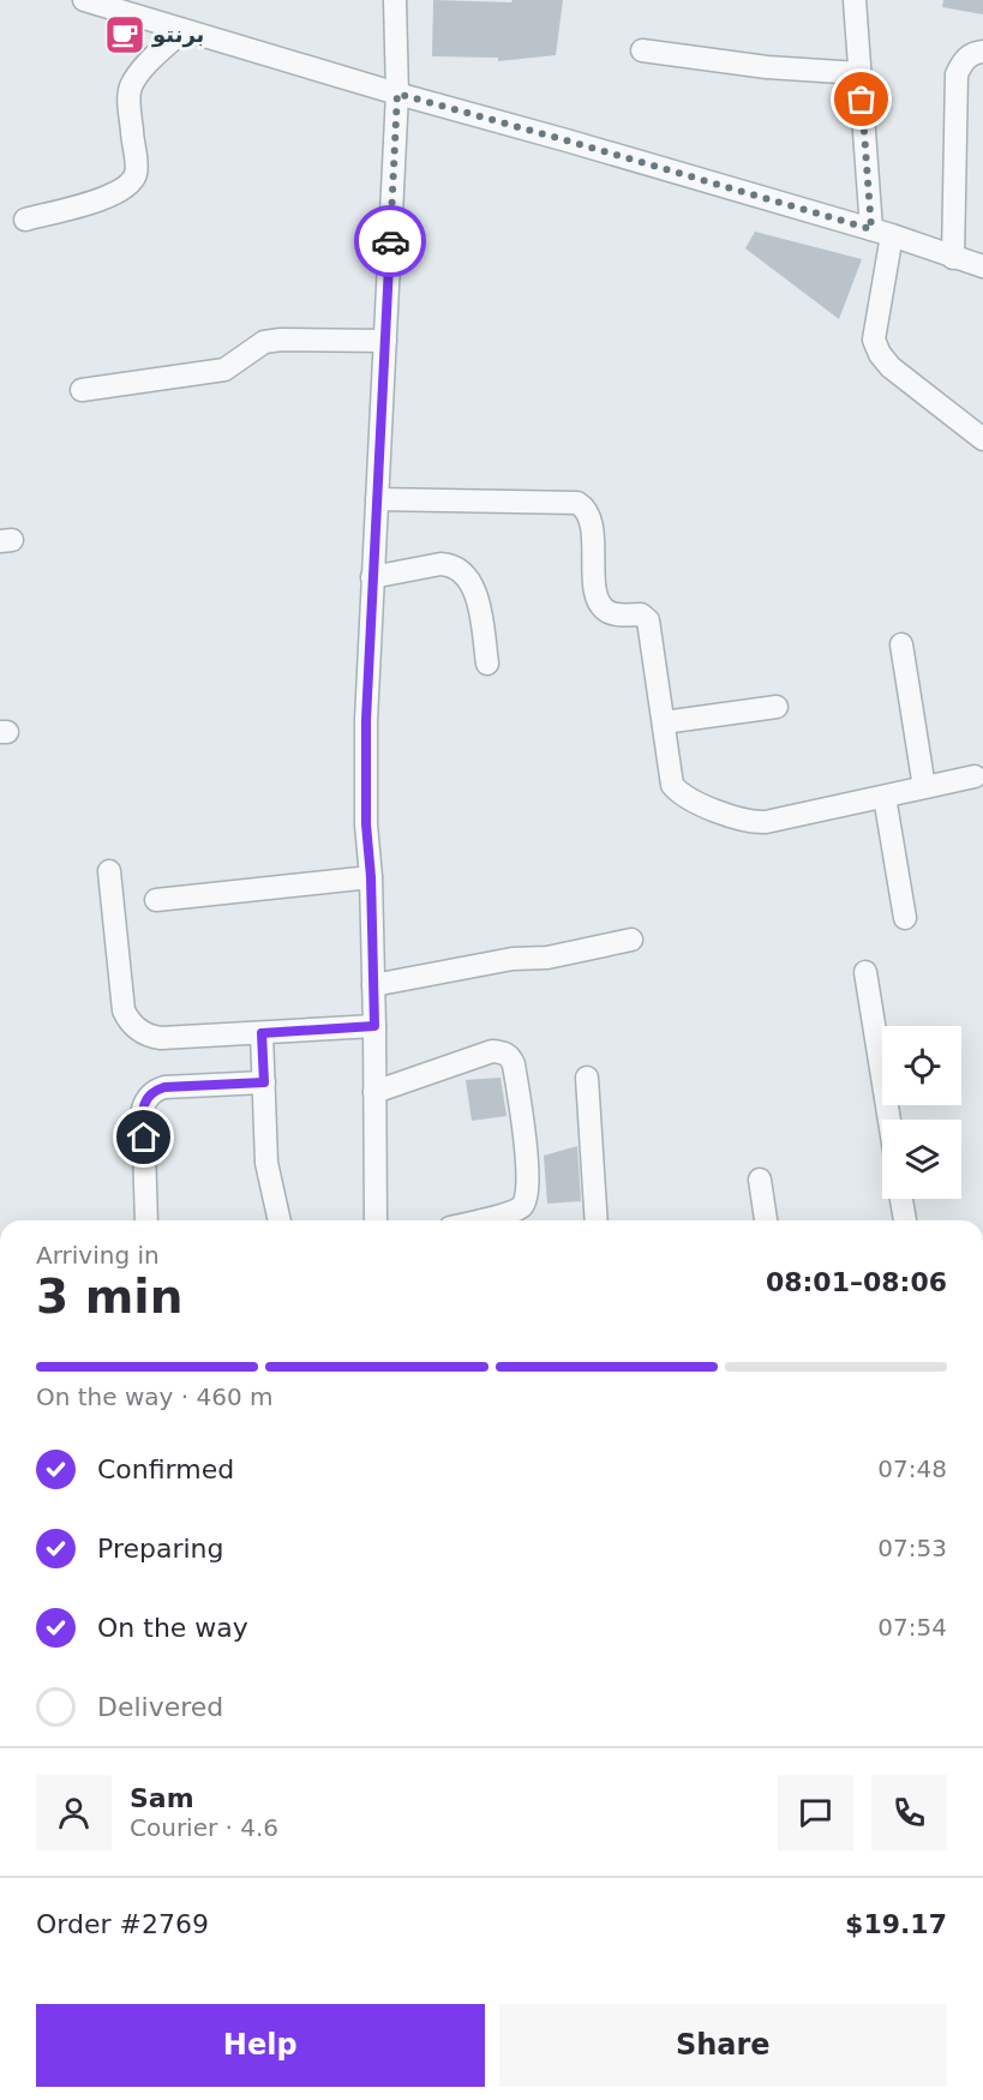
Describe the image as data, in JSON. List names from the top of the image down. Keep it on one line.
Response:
{"places":{"cafe":["برنتو"]},"page":{"heading":["3 min","Arriving in","08:01–08:06"],"panel":["Sam","Courier · 4.6","Order #2769","$19.17"],"bar":"On the way · 460 m","list":[["Confirmed","07:48"],["Preparing","07:53"],["On the way","07:54"],"Delivered"],"buttons":["Help","Share"]}}
